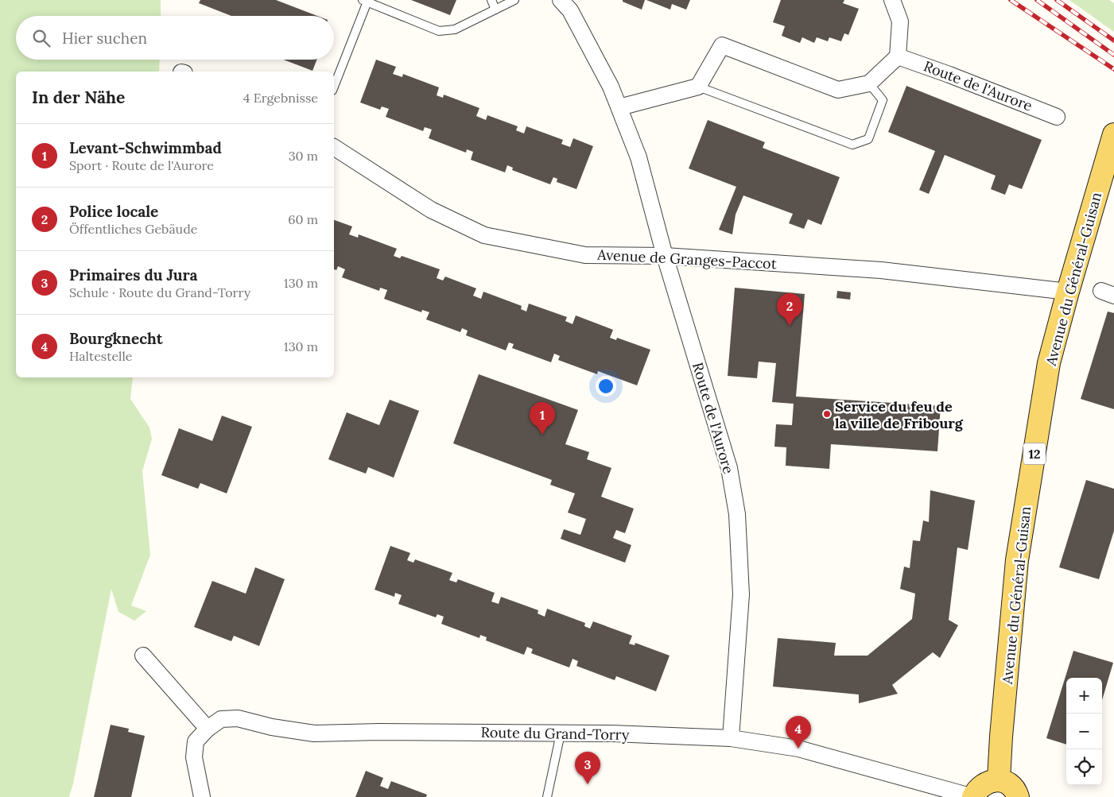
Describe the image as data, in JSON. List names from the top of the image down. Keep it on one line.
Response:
{"streets":{"main road":["Avenue du Général-Guisan","12"],"street":["Route de l'Aurore","Avenue de Granges-Paccot","Route du Grand-Torry"]},"crossings":[["Route de l'Aurore","Avenue de Granges-Paccot"],["Route de l'Aurore","Route du Grand-Torry"],["Avenue de Granges-Paccot","Avenue du Général-Guisan"]],"places":["Service du feu de la ville de Fribourg"],"page":{"search":"Hier suchen","heading":["In der Nähe","4 Ergebnisse"],"list":[{"mark":"1","name":"Levant-Schwimmbad","note":"Sport · Route de l'Aurore","value":"30 m"},{"mark":"2","name":"Police locale","note":"Öffentliches Gebäude","value":"60 m"},{"mark":"3","name":"Primaires du Jura","note":"Schule · Route du Grand-Torry","value":"130 m"},{"mark":"4","name":"Bourgknecht","note":"Haltestelle","value":"130 m"}],"pins":["2","1","4","3"],"map_buttons":["+","−"]}}
